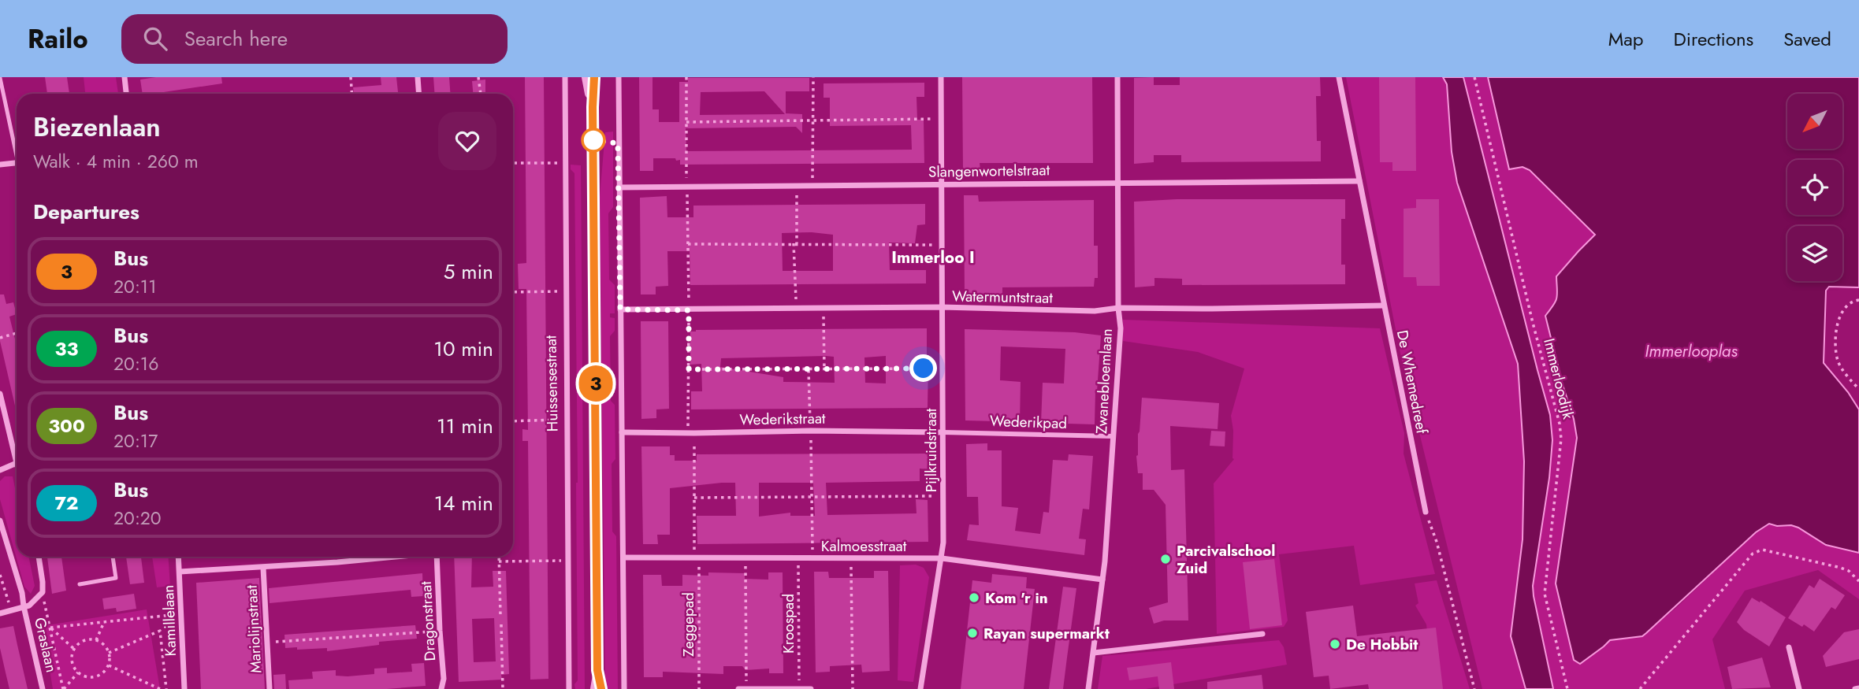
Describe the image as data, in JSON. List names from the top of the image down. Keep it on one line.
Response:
{"streets":{"street":["Slangenwortelstraat","Watermuntstraat","Zwanebloemlaan","De Whemedreef","Huissensestraat","Wederikstraat","Wederikpad","Pijlkruidstraat","Kalmoesstraat","Kamillelaan","Dragonstraat","Mariolijnstraat","Graslaan"],"path":["Immerloodijk","Kroospad","Zeggepad"]},"crossings":[["Slangenwortelstraat","Zwanebloemlaan"],["Slangenwortelstraat","De Whemedreef"],["Slangenwortelstraat","Pijlkruidstraat"],["Slangenwortelstraat","Zeggepad"],["Watermuntstraat","Zwanebloemlaan"],["Watermuntstraat","De Whemedreef"],["Watermuntstraat","Pijlkruidstraat"],["Watermuntstraat","Zeggepad"],["Zwanebloemlaan","Wederikpad"],["Zwanebloemlaan","Kalmoesstraat"],["Wederikstraat","Wederikpad"],["Wederikstraat","Pijlkruidstraat"],["Wederikstraat","Zeggepad"],["Wederikpad","Pijlkruidstraat"],["Pijlkruidstraat","Kalmoesstraat"],["Kalmoesstraat","Kroospad"],["Kalmoesstraat","Zeggepad"]],"districts":["Immerloo I"],"water":["Immerlooplas"],"places":["Parcivalschool Zuid","Kom 'r in","Rayan supermarkt","De Hobbit"],"lines":["bus line 3"],"north":"bottom left","page":{"header":"Railo","search":"Search here","nav":["Map","Directions","Saved"],"on_map":"3","heading":[["Biezenlaan","Walk · 4 min · 260 m"],"Departures"],"list":[{"mark":"3","name":"Bus","note":"20:11","value":"5 min"},{"mark":"33","name":"Bus","note":"20:16","value":"10 min"},{"mark":"300","name":"Bus","note":"20:17","value":"11 min"},{"mark":"72","name":"Bus","note":"20:20","value":"14 min"}]}}
